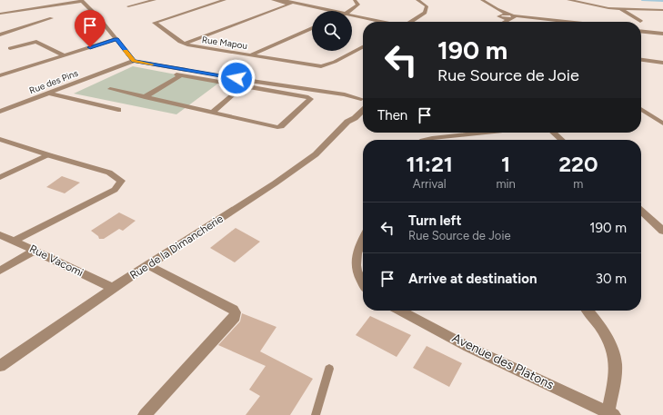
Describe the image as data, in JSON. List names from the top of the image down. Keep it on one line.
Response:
{"streets":{"street":["Rue Mapou","Rue des Pins","Rue de la Dimancherie","Rue Vacomi","Avenue des Platons"]},"crossings":[["Rue de la Dimancherie","Rue Vacomi"]],"page":{"turn":["190 m","Rue Source de Joie"],"then":"Then","eta":["11:21","Arrival","1","min","220","m"],"list":[{"name":"Turn left","note":"Rue Source de Joie","value":"190 m"},{"name":"Arrive at destination","value":"30 m"}]}}
